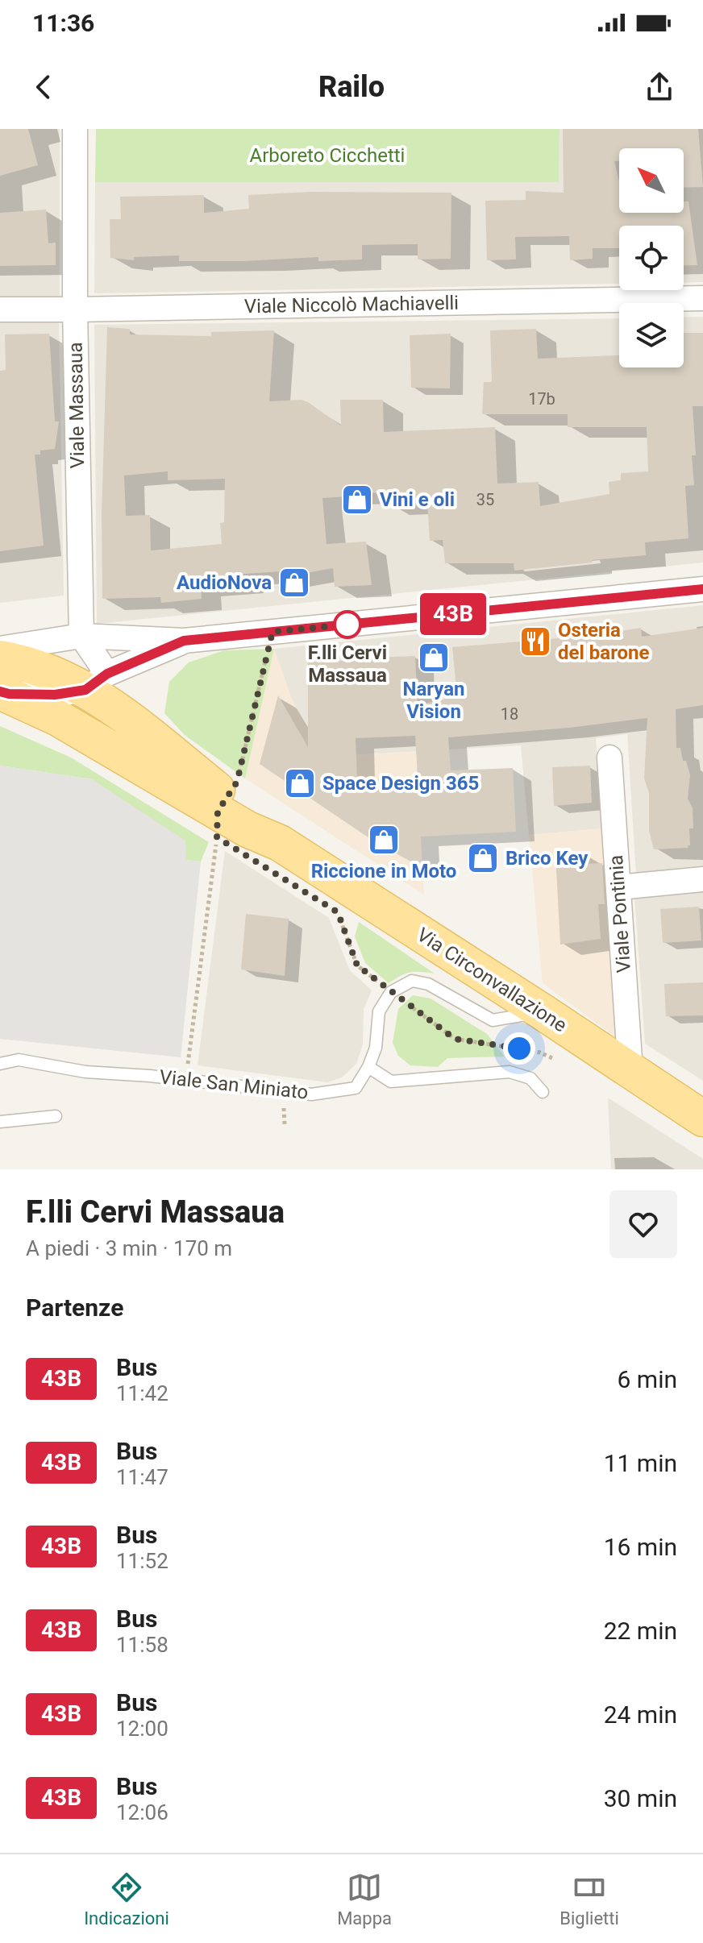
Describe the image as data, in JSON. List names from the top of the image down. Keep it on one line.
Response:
{"streets":{"main road":["Via Circonvallazione"],"street":["Viale Niccolò Machiavelli","Viale Massaua","Viale Pontinia"],"lane":["Viale San Miniato"]},"crossings":[["Viale Niccolò Machiavelli","Viale Massaua"],["Viale Pontinia","Via Circonvallazione"]],"parks":["Arboreto Cicchetti"],"places":{"shop":["Vini e oli","AudioNova","Naryan Vision","Space Design 365","Riccione in Moto","Brico Key"],"other":["F.lli Cervi Massaua"],"restaurant":["Osteria del barone"]},"lines":["bus line 43B"],"house_numbers":["17b","35","18"],"north":"top left","page":{"status":"11:36","header":"Railo","on_map":"43B","heading":[["F.lli Cervi Massaua","A piedi · 3 min · 170 m"],"Partenze"],"list":[{"mark":"43B","name":"Bus","note":"11:42","value":"6 min"},{"mark":"43B","name":"Bus","note":"11:47","value":"11 min"},{"mark":"43B","name":"Bus","note":"11:52","value":"16 min"},{"mark":"43B","name":"Bus","note":"11:58","value":"22 min"},{"mark":"43B","name":"Bus","note":"12:00","value":"24 min"},{"mark":"43B","name":"Bus","note":"12:06","value":"30 min"}],"tabs":["Indicazioni","Mappa","Biglietti"]}}
